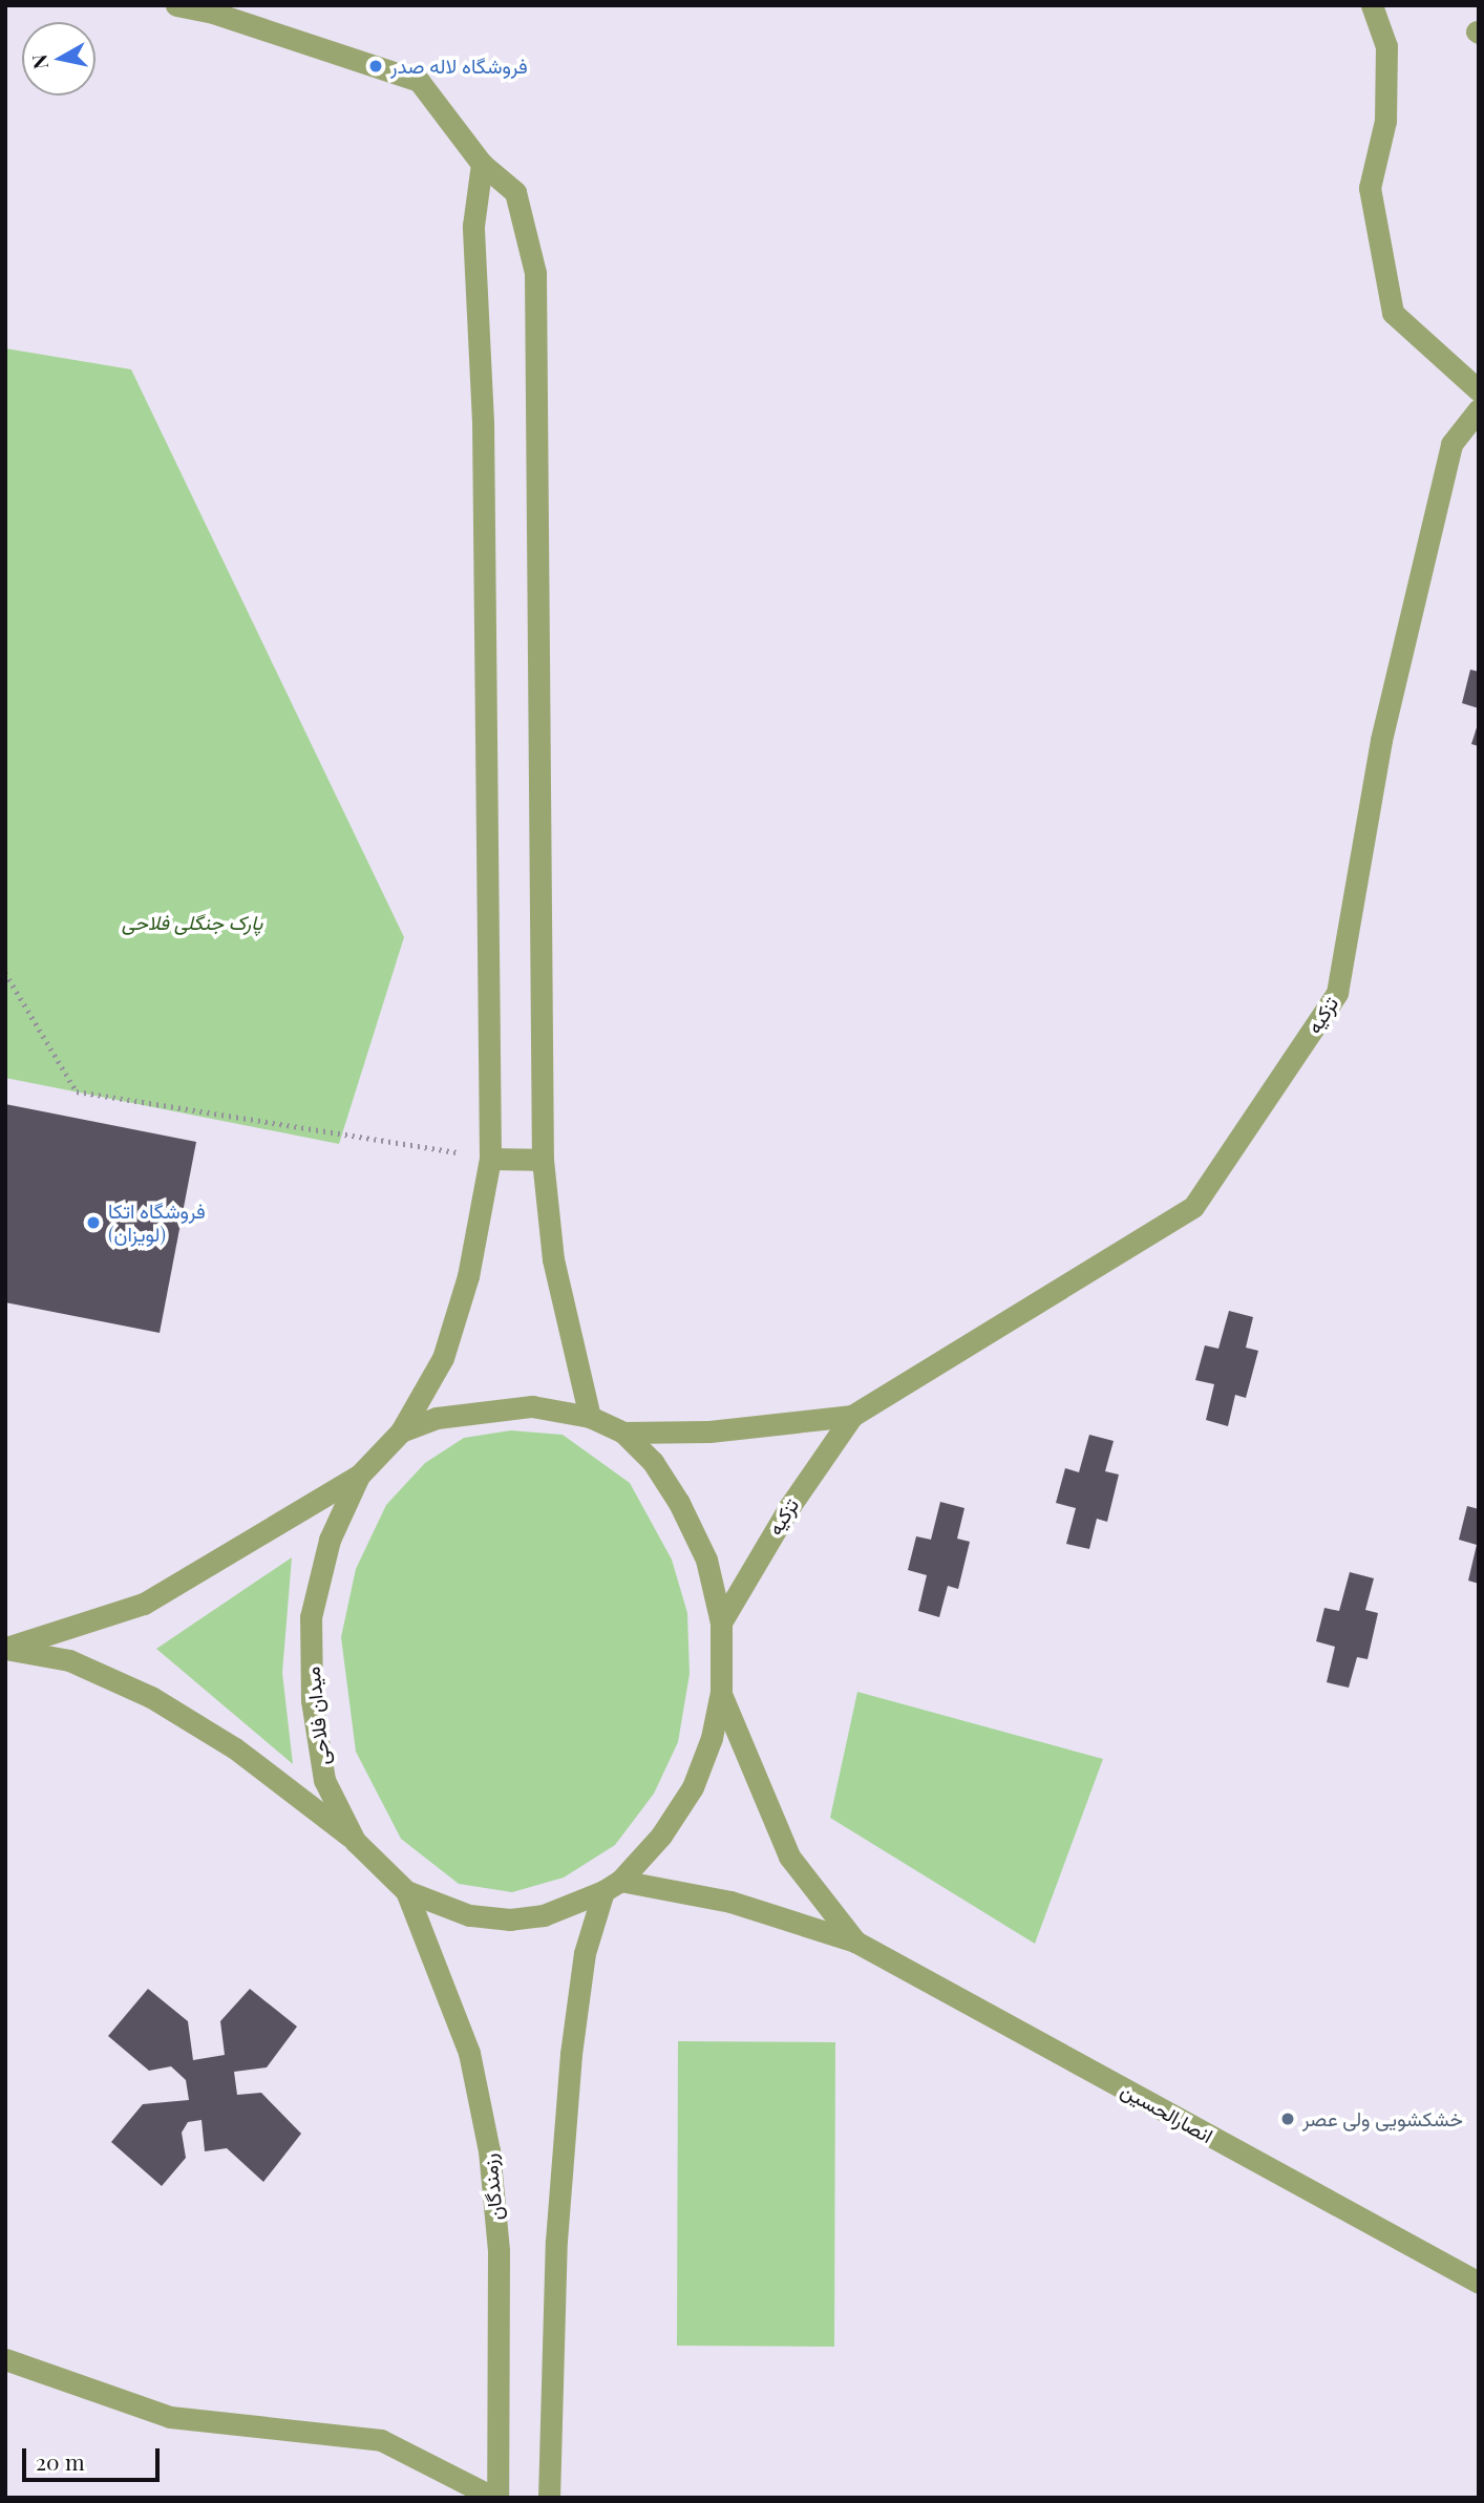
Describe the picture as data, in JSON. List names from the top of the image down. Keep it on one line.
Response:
{"streets":{"street":["تزکیه","میدان فلاحی","انصارالحسین","رزمندگان"]},"crossings":[["تزکیه","میدان فلاحی"],["میدان فلاحی","رزمندگان"]],"parks":["پارک جنگلی فلاحی"],"places":["فروشگاه لاله صدر","فروشگاه اتکا (لویزان)","خشکشویی ولی عصر"],"scale_bar":"20 m","north":"left"}
